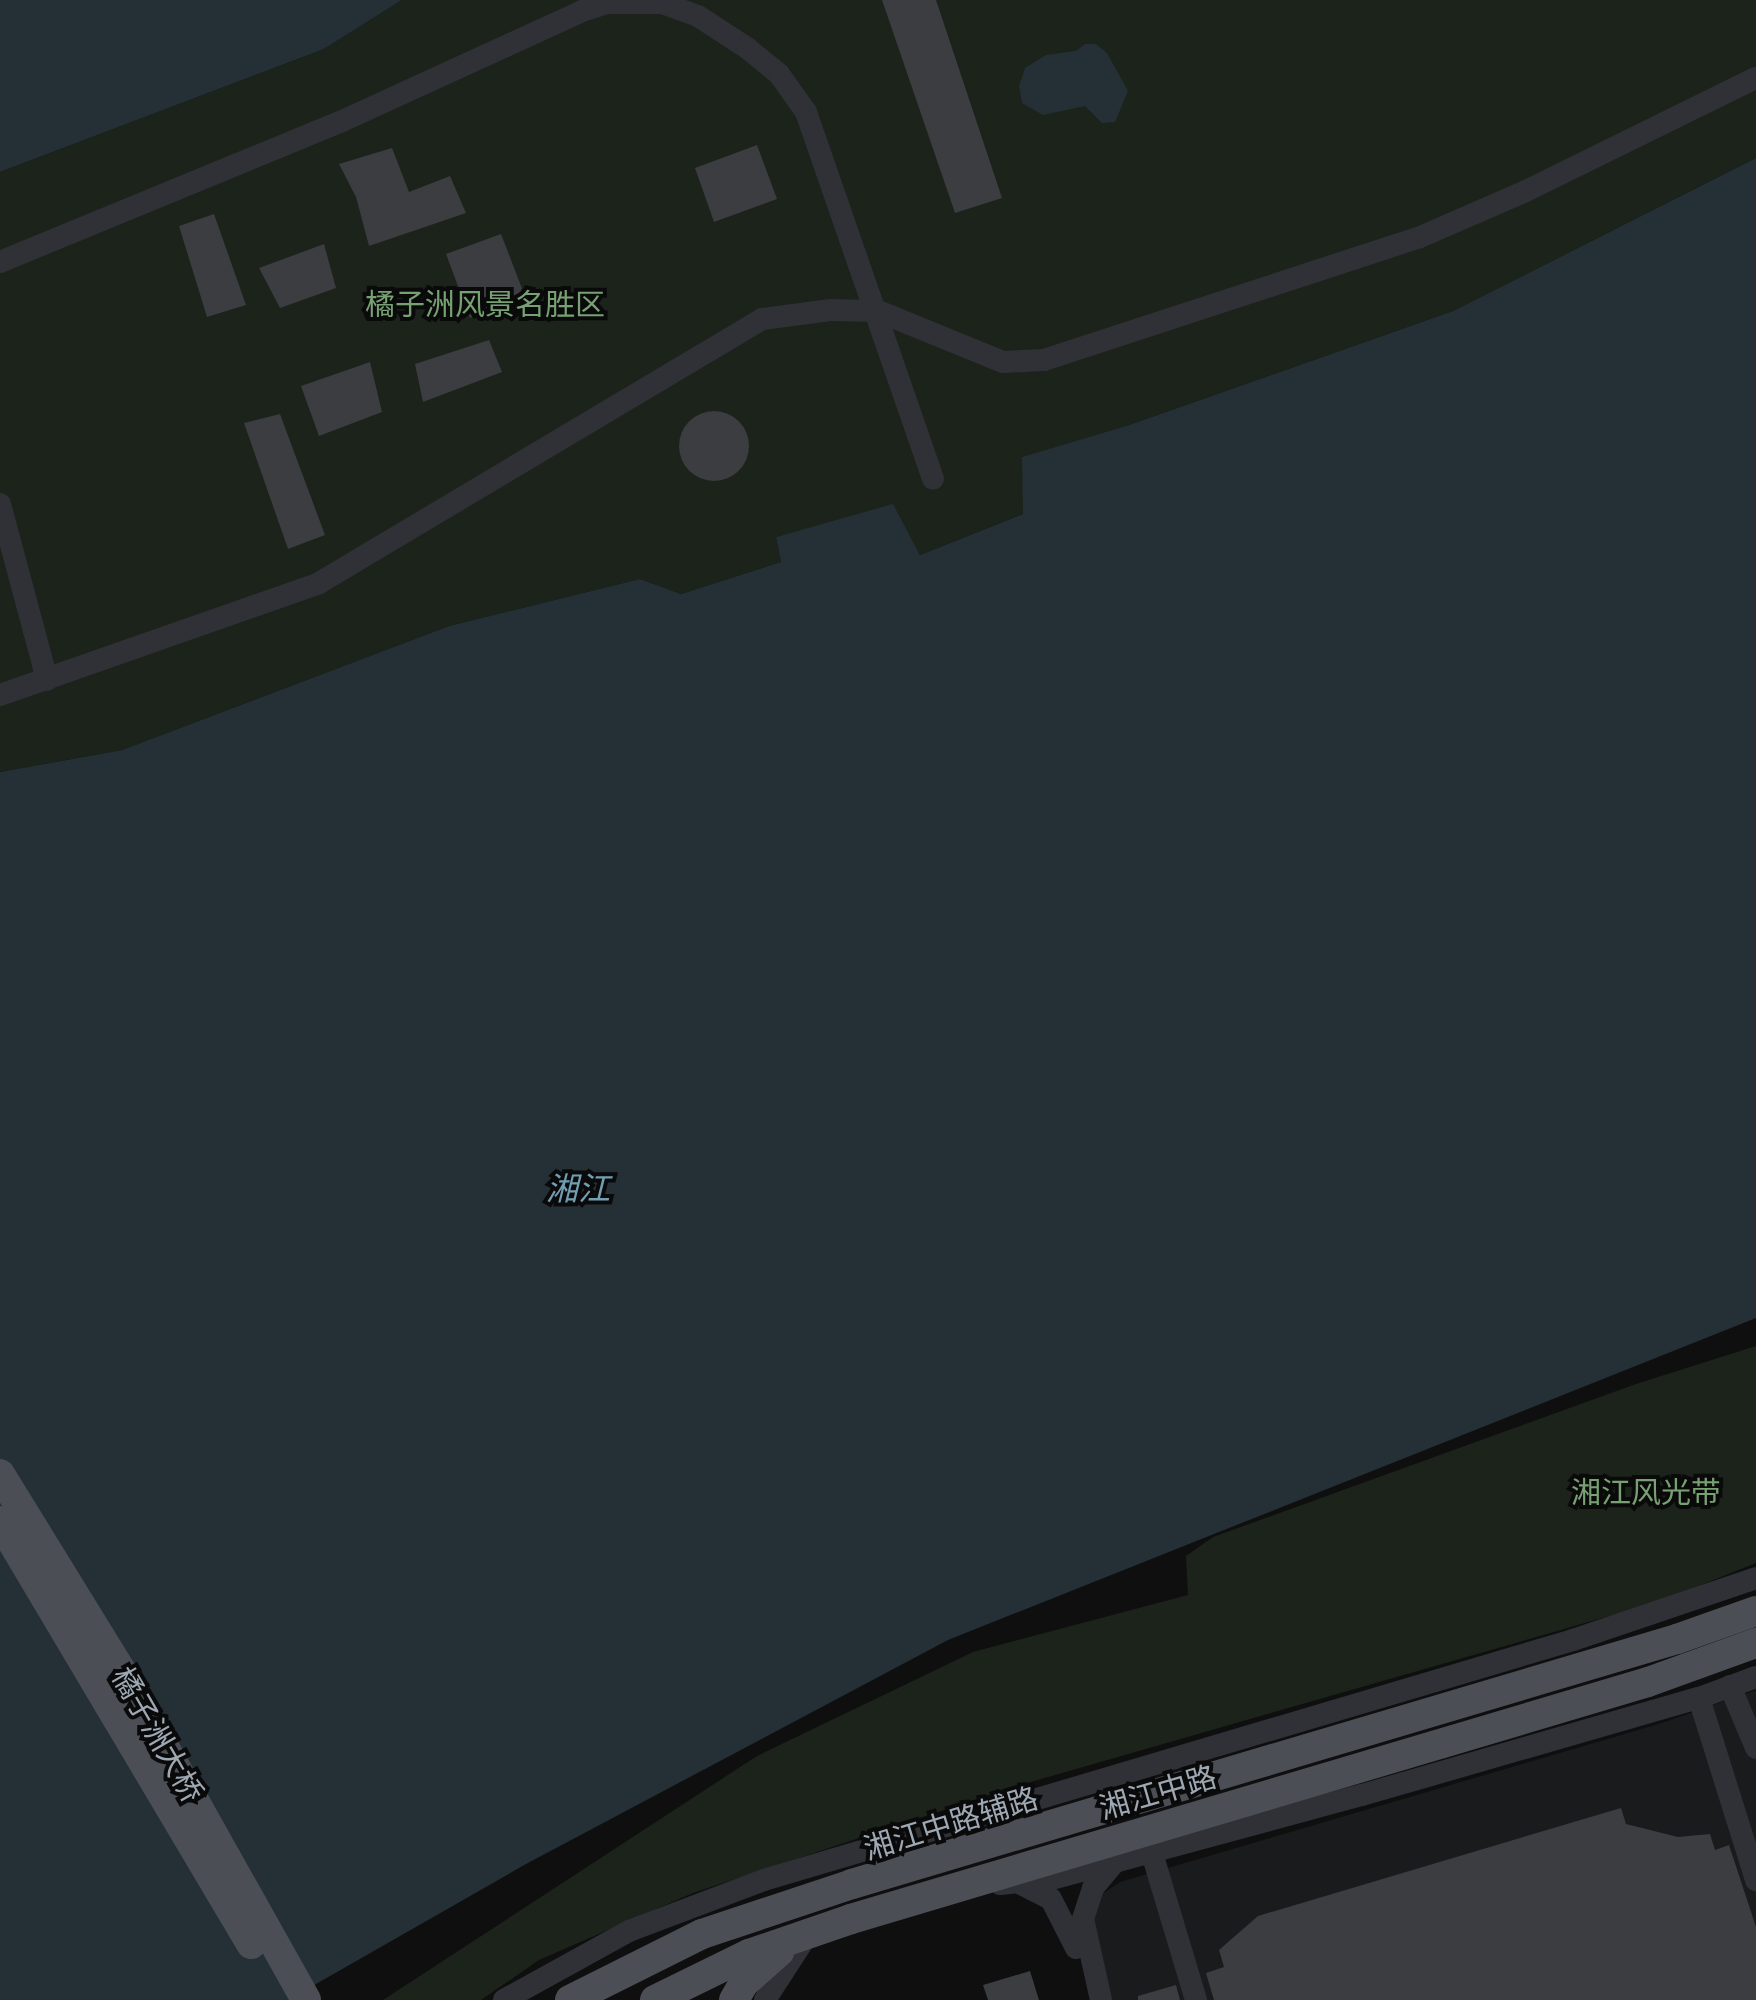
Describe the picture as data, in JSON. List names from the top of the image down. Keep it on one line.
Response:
{"streets":{"main road":["橘子洲大桥","湘江中路"],"street":["湘江中路辅路"]},"water":["湘江"],"parks":["橘子洲风景名胜区","湘江风光带"]}
